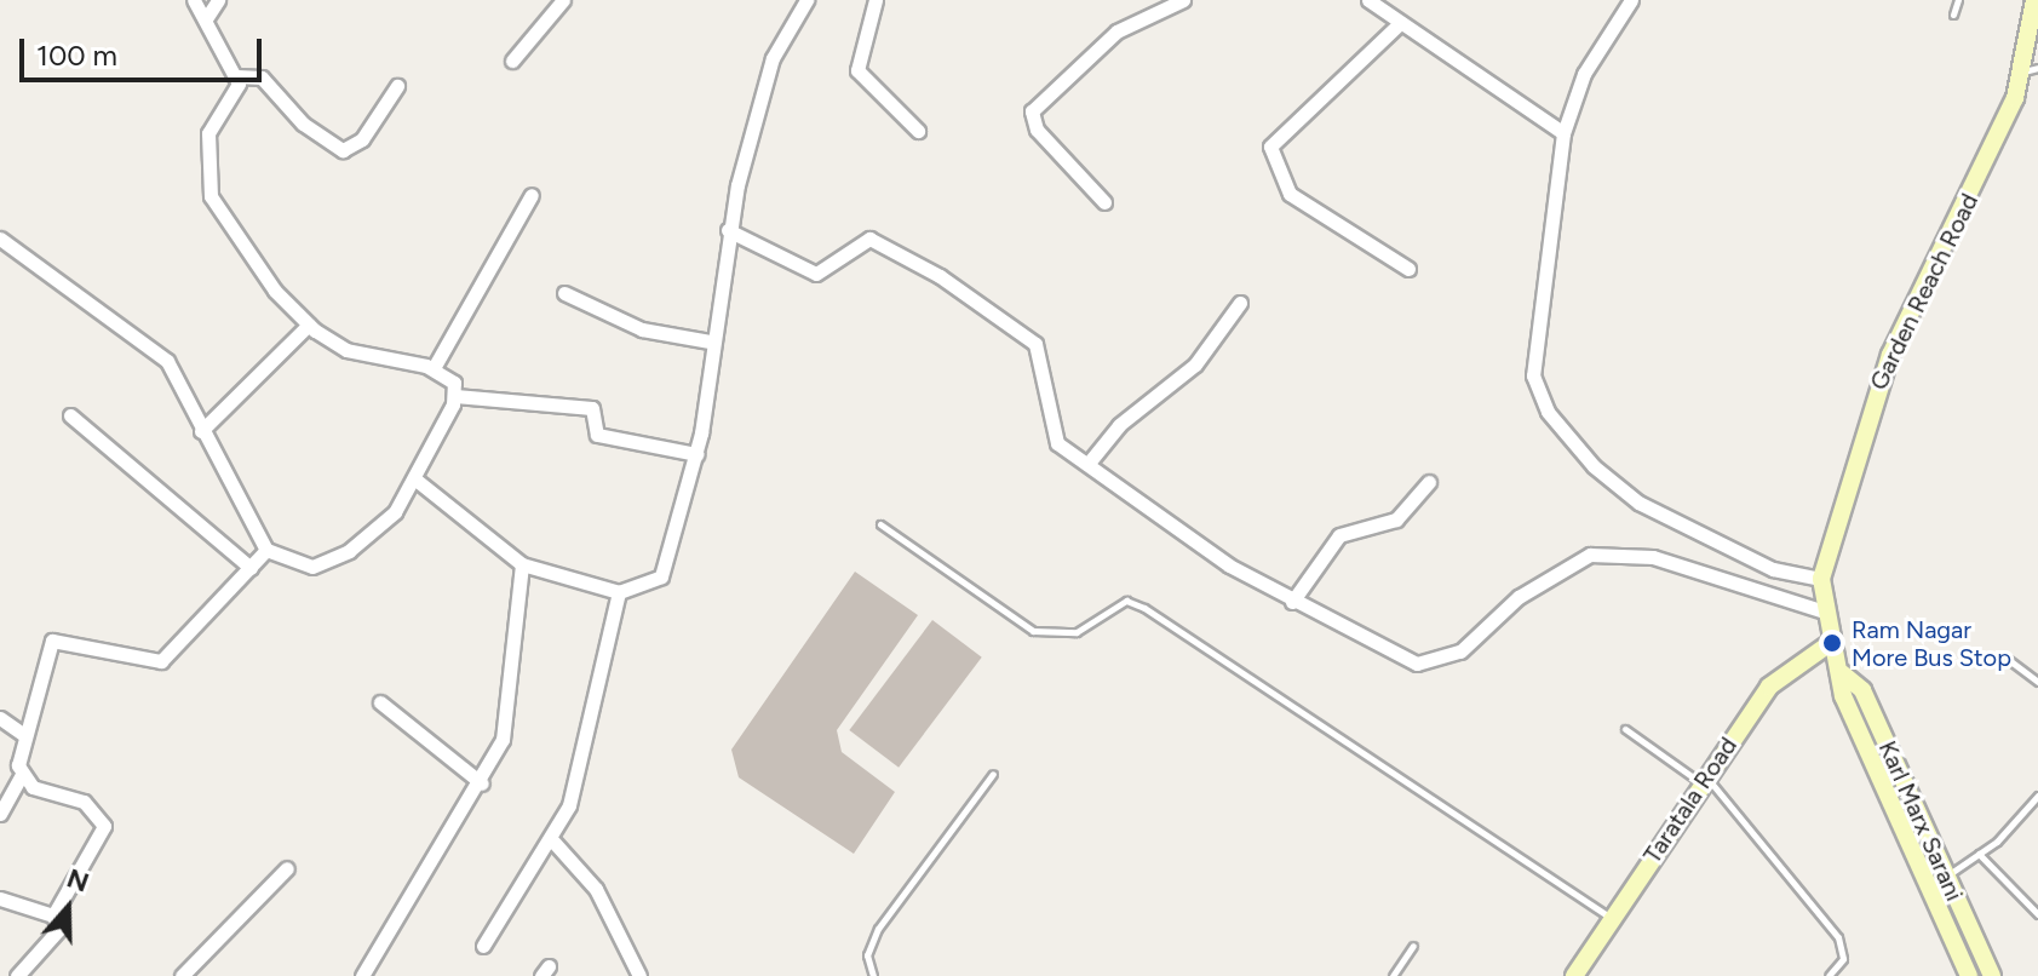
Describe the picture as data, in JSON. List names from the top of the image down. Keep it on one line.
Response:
{"streets":{"main road":["Garden Reach Road","Taratala Road","Karl Marx Sarani"]},"crossings":[["Garden Reach Road","Taratala Road"],["Garden Reach Road","Karl Marx Sarani"],["Taratala Road","Karl Marx Sarani"]],"places":["Ram Nagar More Bus Stop"],"scale_bar":"100 m","north":"top"}
